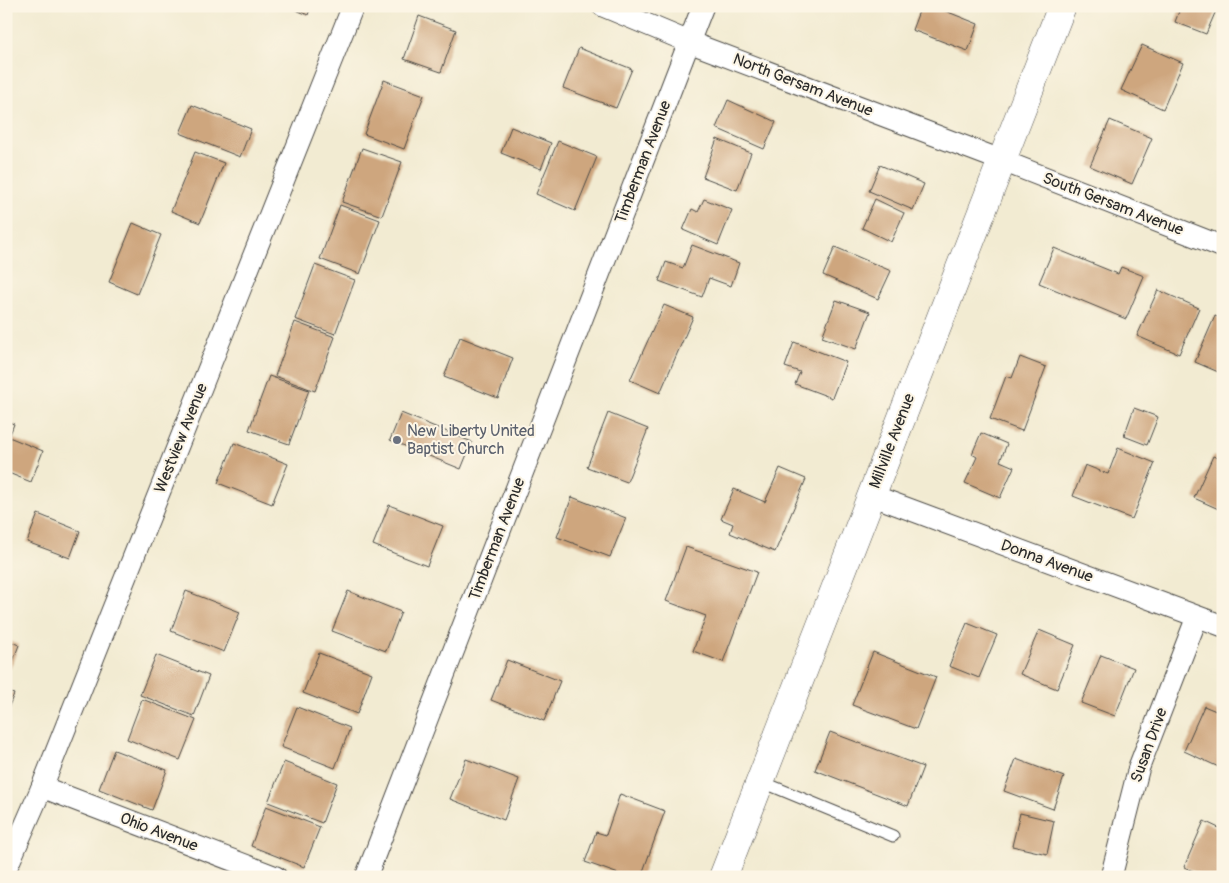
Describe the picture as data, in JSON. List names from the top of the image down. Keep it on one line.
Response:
{"streets":{"main road":["Millville Avenue"],"street":["North Gersam Avenue","Timberman Avenue","South Gersam Avenue","Westview Avenue","Donna Avenue","Susan Drive","Ohio Avenue"]},"crossings":[["North Gersam Avenue","Timberman Avenue"],["North Gersam Avenue","South Gersam Avenue"],["North Gersam Avenue","Millville Avenue"],["South Gersam Avenue","Millville Avenue"],["Westview Avenue","Ohio Avenue"],["Millville Avenue","Donna Avenue"],["Donna Avenue","Susan Drive"]],"places":["New Liberty United Baptist Church"]}
